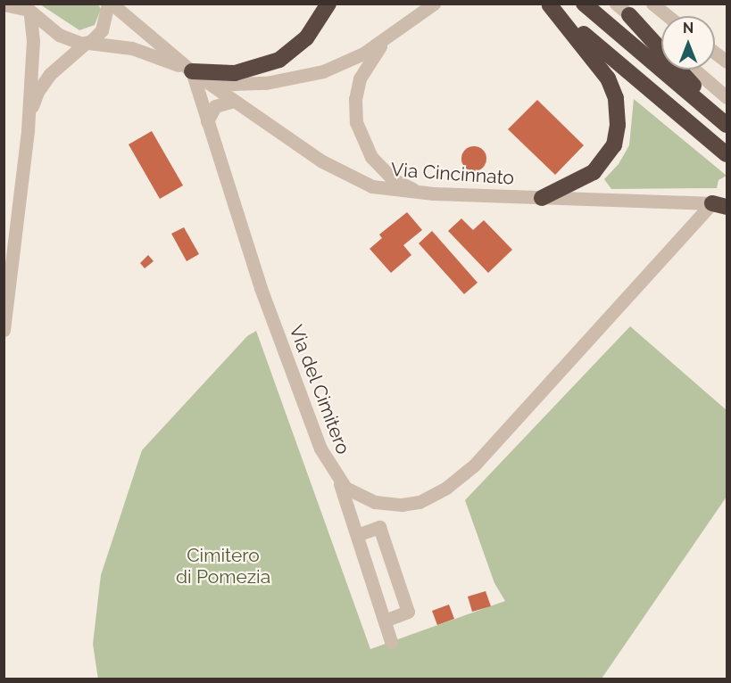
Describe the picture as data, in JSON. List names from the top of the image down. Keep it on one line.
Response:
{"streets":{"street":["Via Cincinnato","Via del Cimitero"]},"crossings":[["Via Cincinnato","Via del Cimitero"]],"parks":["Cimitero di Pomezia"],"north":"top"}
